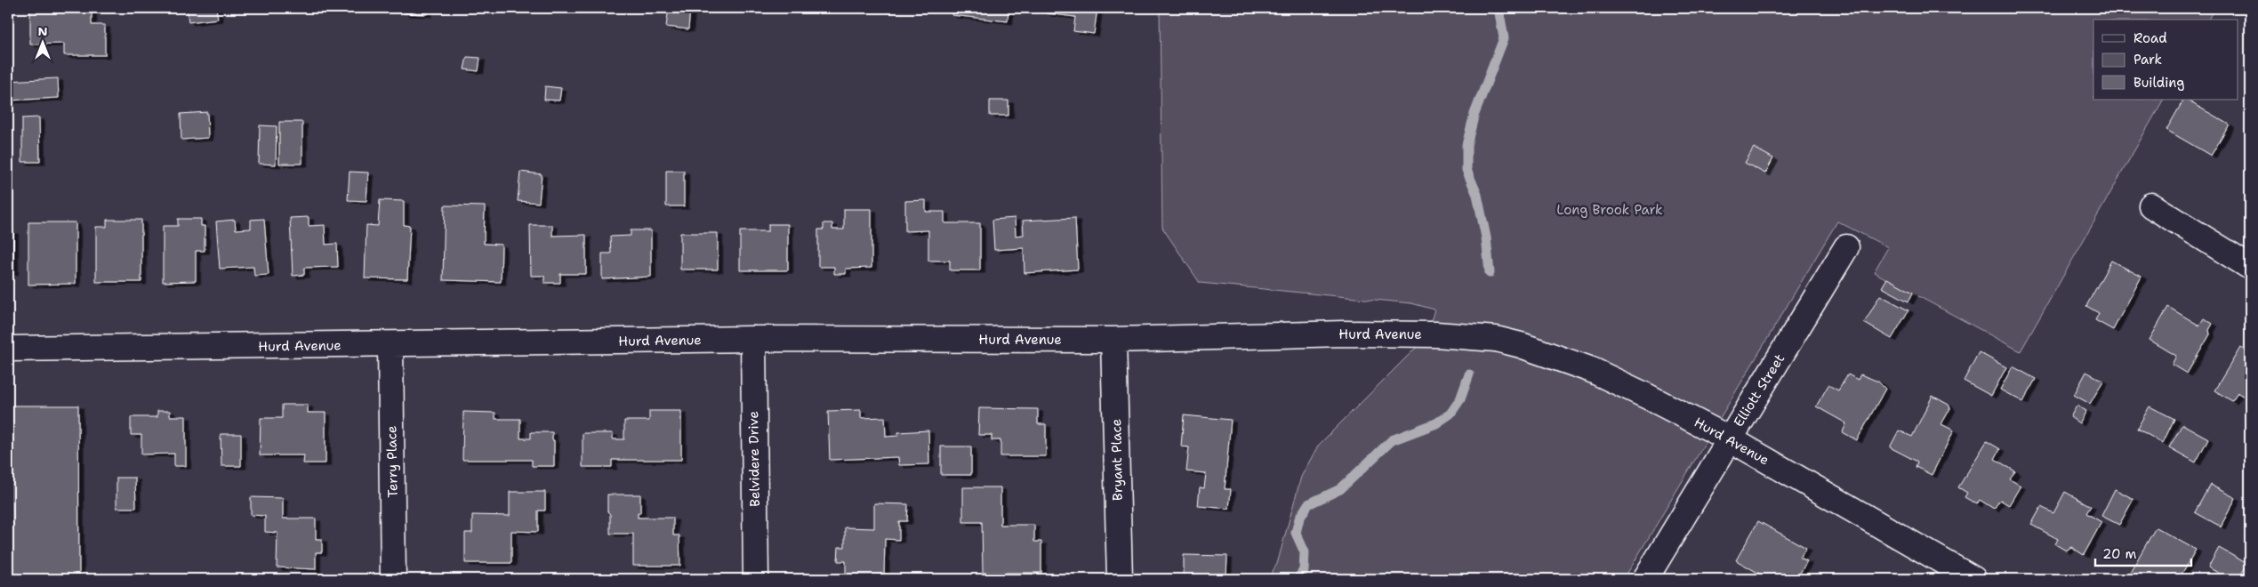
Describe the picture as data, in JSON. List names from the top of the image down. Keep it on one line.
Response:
{"streets":{"street":["Hurd Avenue","Elliott Street","Belvidere Drive","Bryant Place","Terry Place"]},"crossings":[["Hurd Avenue","Elliott Street"],["Hurd Avenue","Belvidere Drive"],["Hurd Avenue","Bryant Place"],["Hurd Avenue","Terry Place"]],"parks":["Long Brook Park"],"legend":["Road","Park","Building"],"scale_bar":"20 m","north":"top"}
